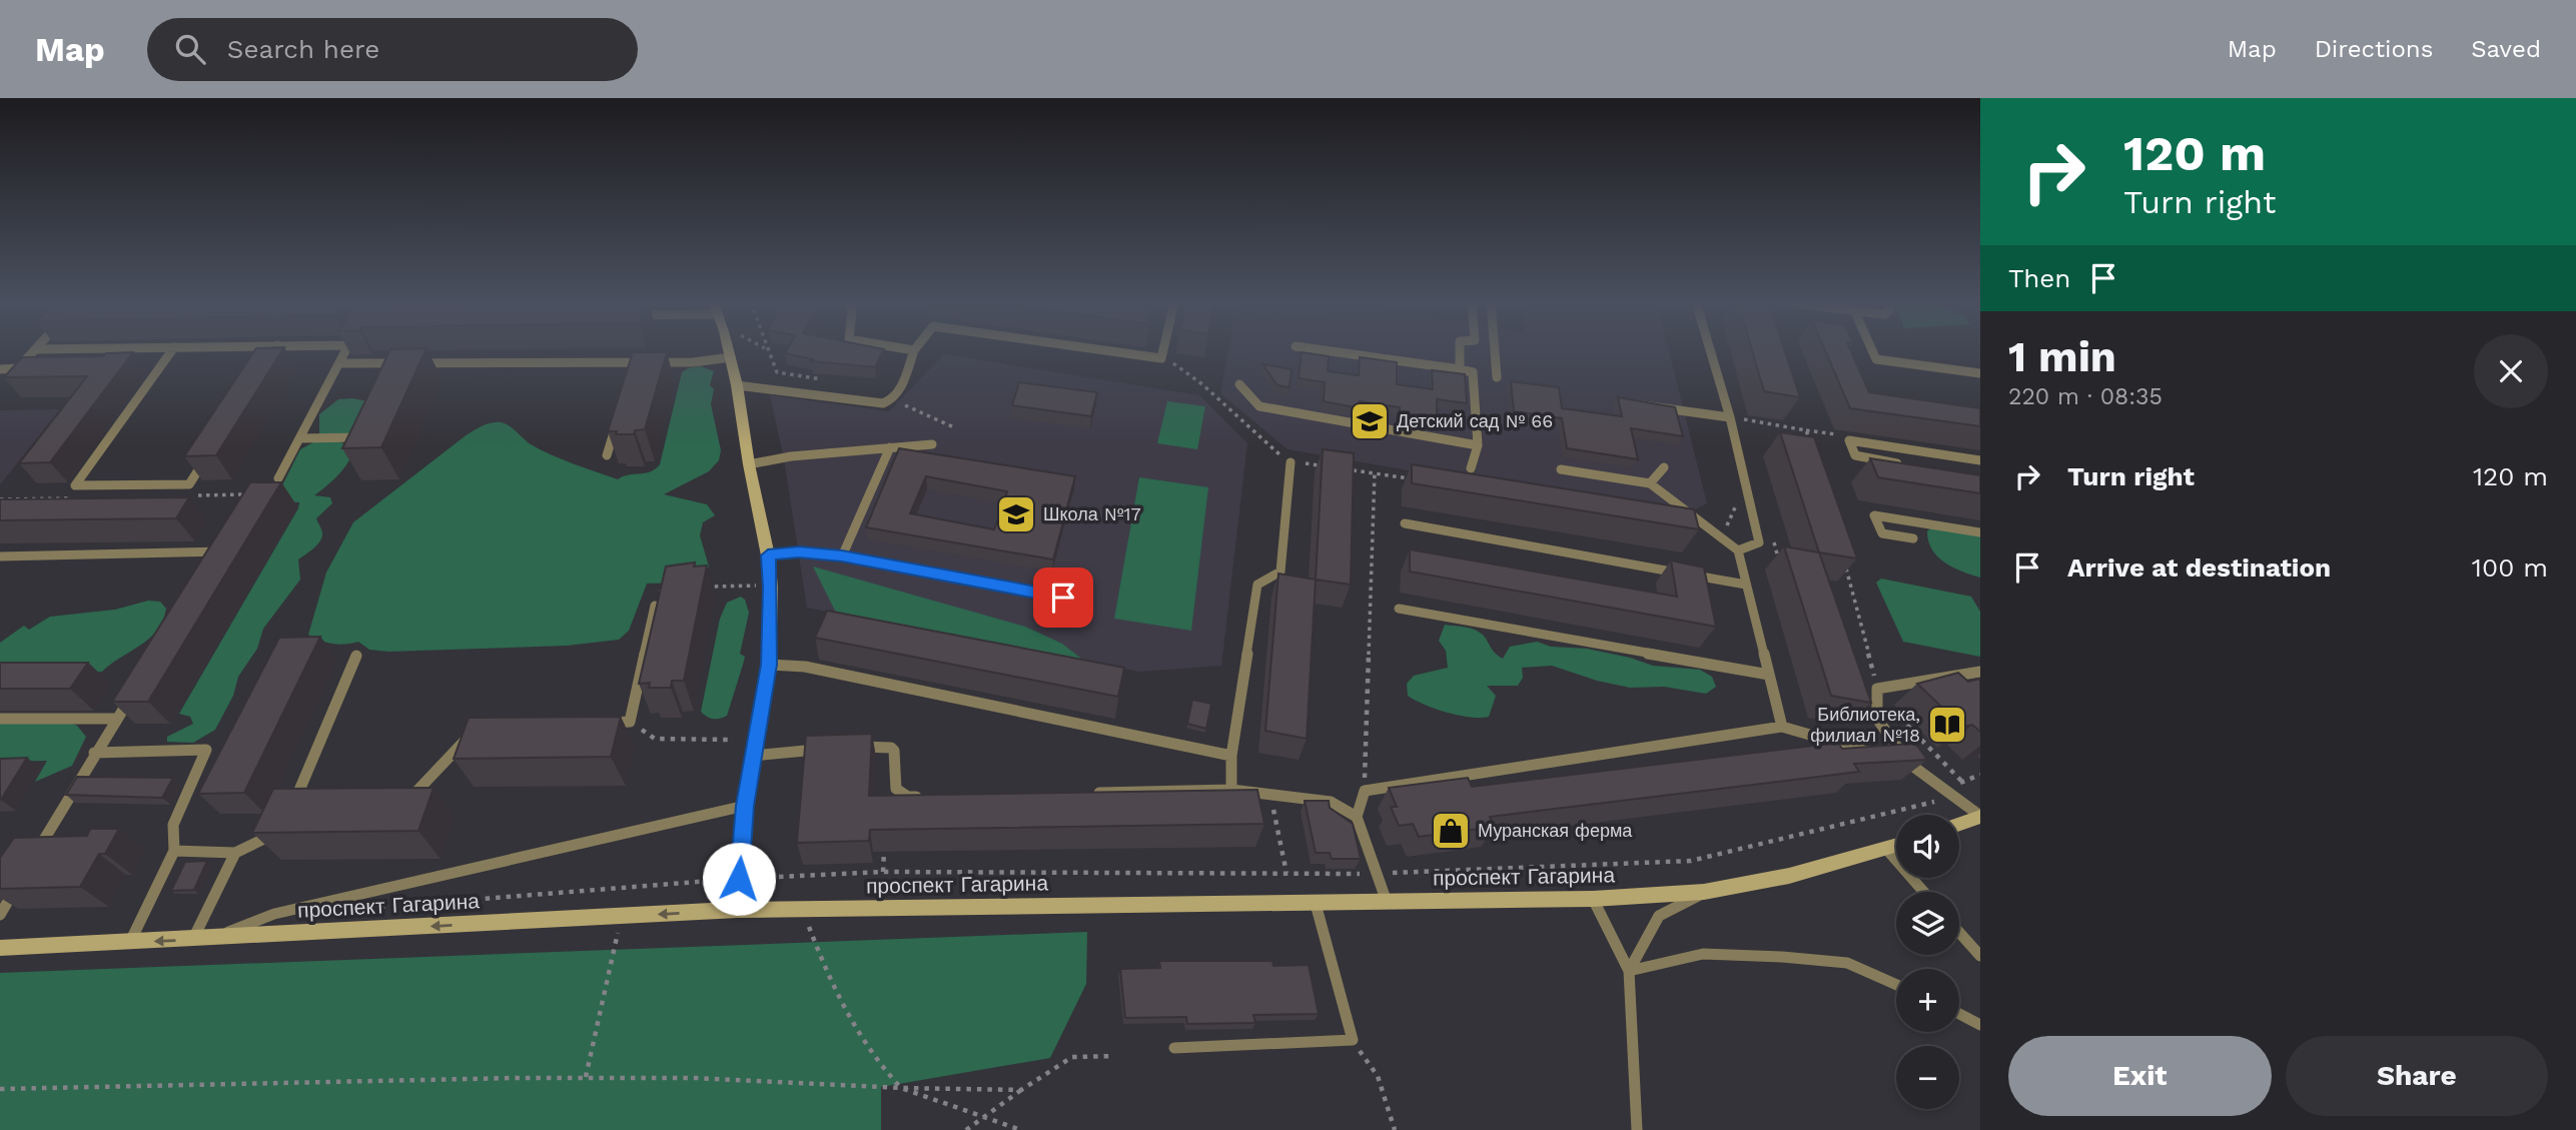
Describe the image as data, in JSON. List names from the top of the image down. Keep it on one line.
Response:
{"streets":{"street":["проспект Гагарина"]},"places":{"school or university":["Детский сад № 66","Школа №17"],"library":["Библиотека, филиал №18"],"shop":["Муранская ферма"]},"page":{"header":"Map","search":"Search here","nav":["Map","Directions","Saved"],"turn":["120 m","Turn right"],"then":"Then","heading":["1 min","220 m · 08:35"],"list":[{"name":"Turn right","value":"120 m"},{"name":"Arrive at destination","value":"100 m"}],"map_buttons":["+","−"],"buttons":["Exit","Share"]}}
